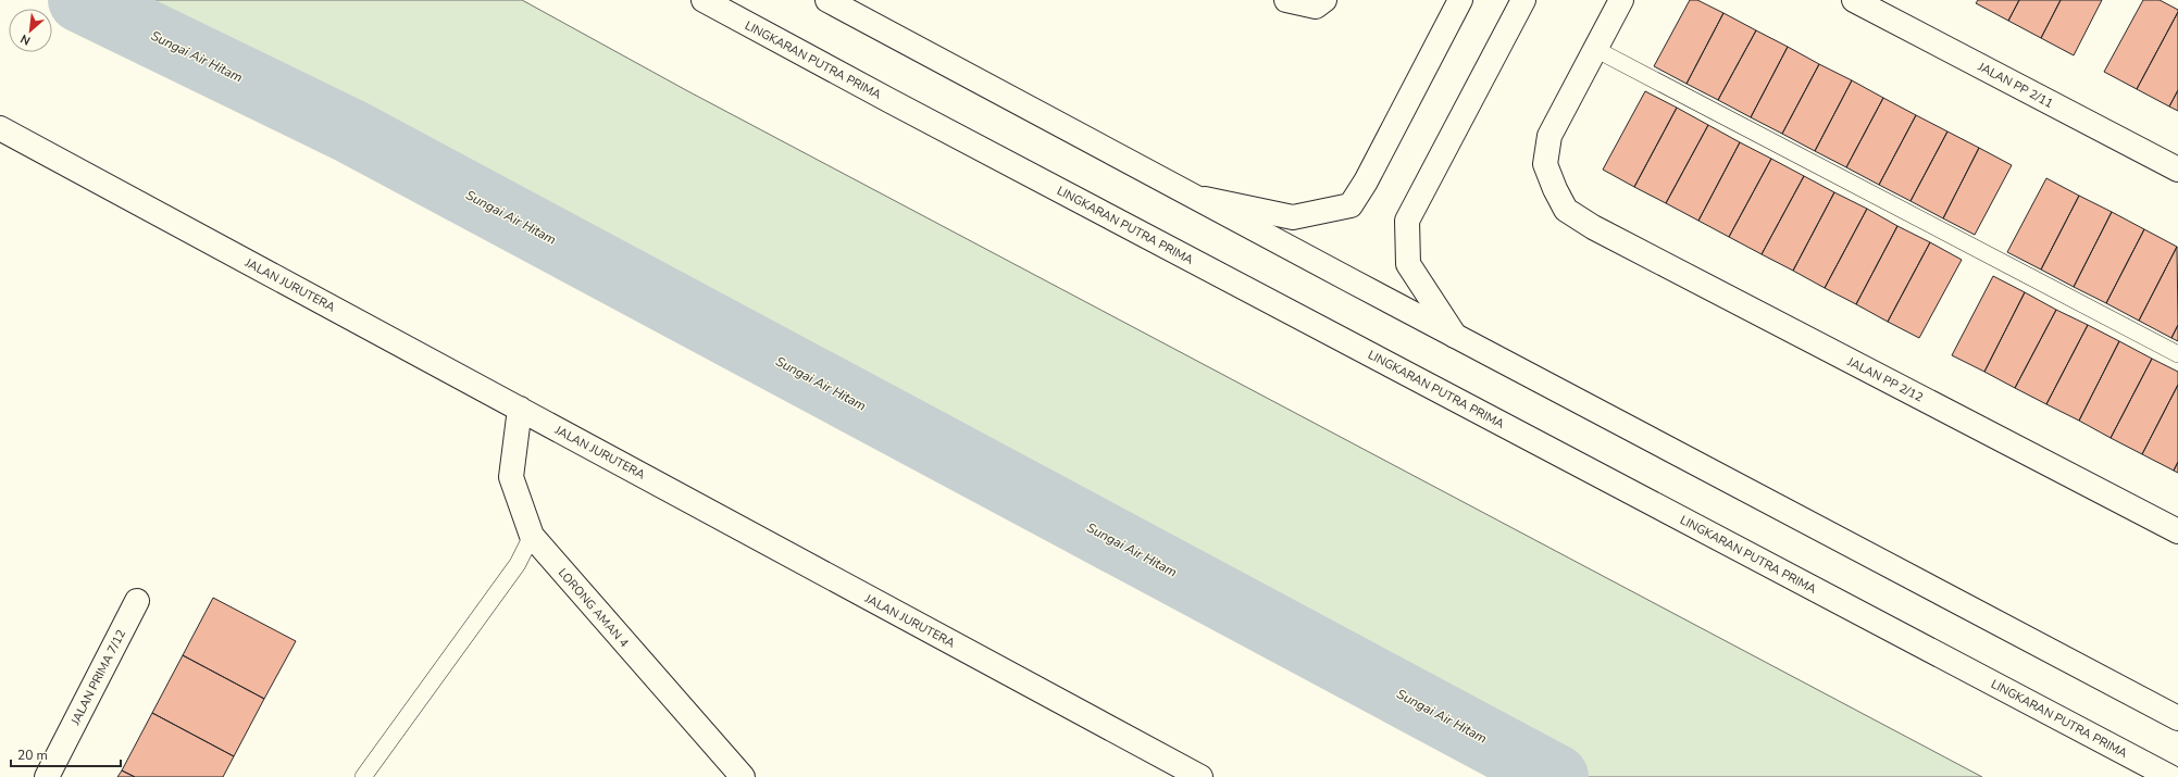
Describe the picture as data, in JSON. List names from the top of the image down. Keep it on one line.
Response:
{"streets":{"street":["LINGKARAN PUTRA PRIMA","JALAN PP 2/11","JALAN JURUTERA","JALAN PP 2/12","LORONG AMAN 4","JALAN PRIMA 7/12"]},"crossings":[["JALAN JURUTERA","LORONG AMAN 4"]],"water":["Sungai Air Hitam"],"scale_bar":"20 m","north":"bottom left"}
